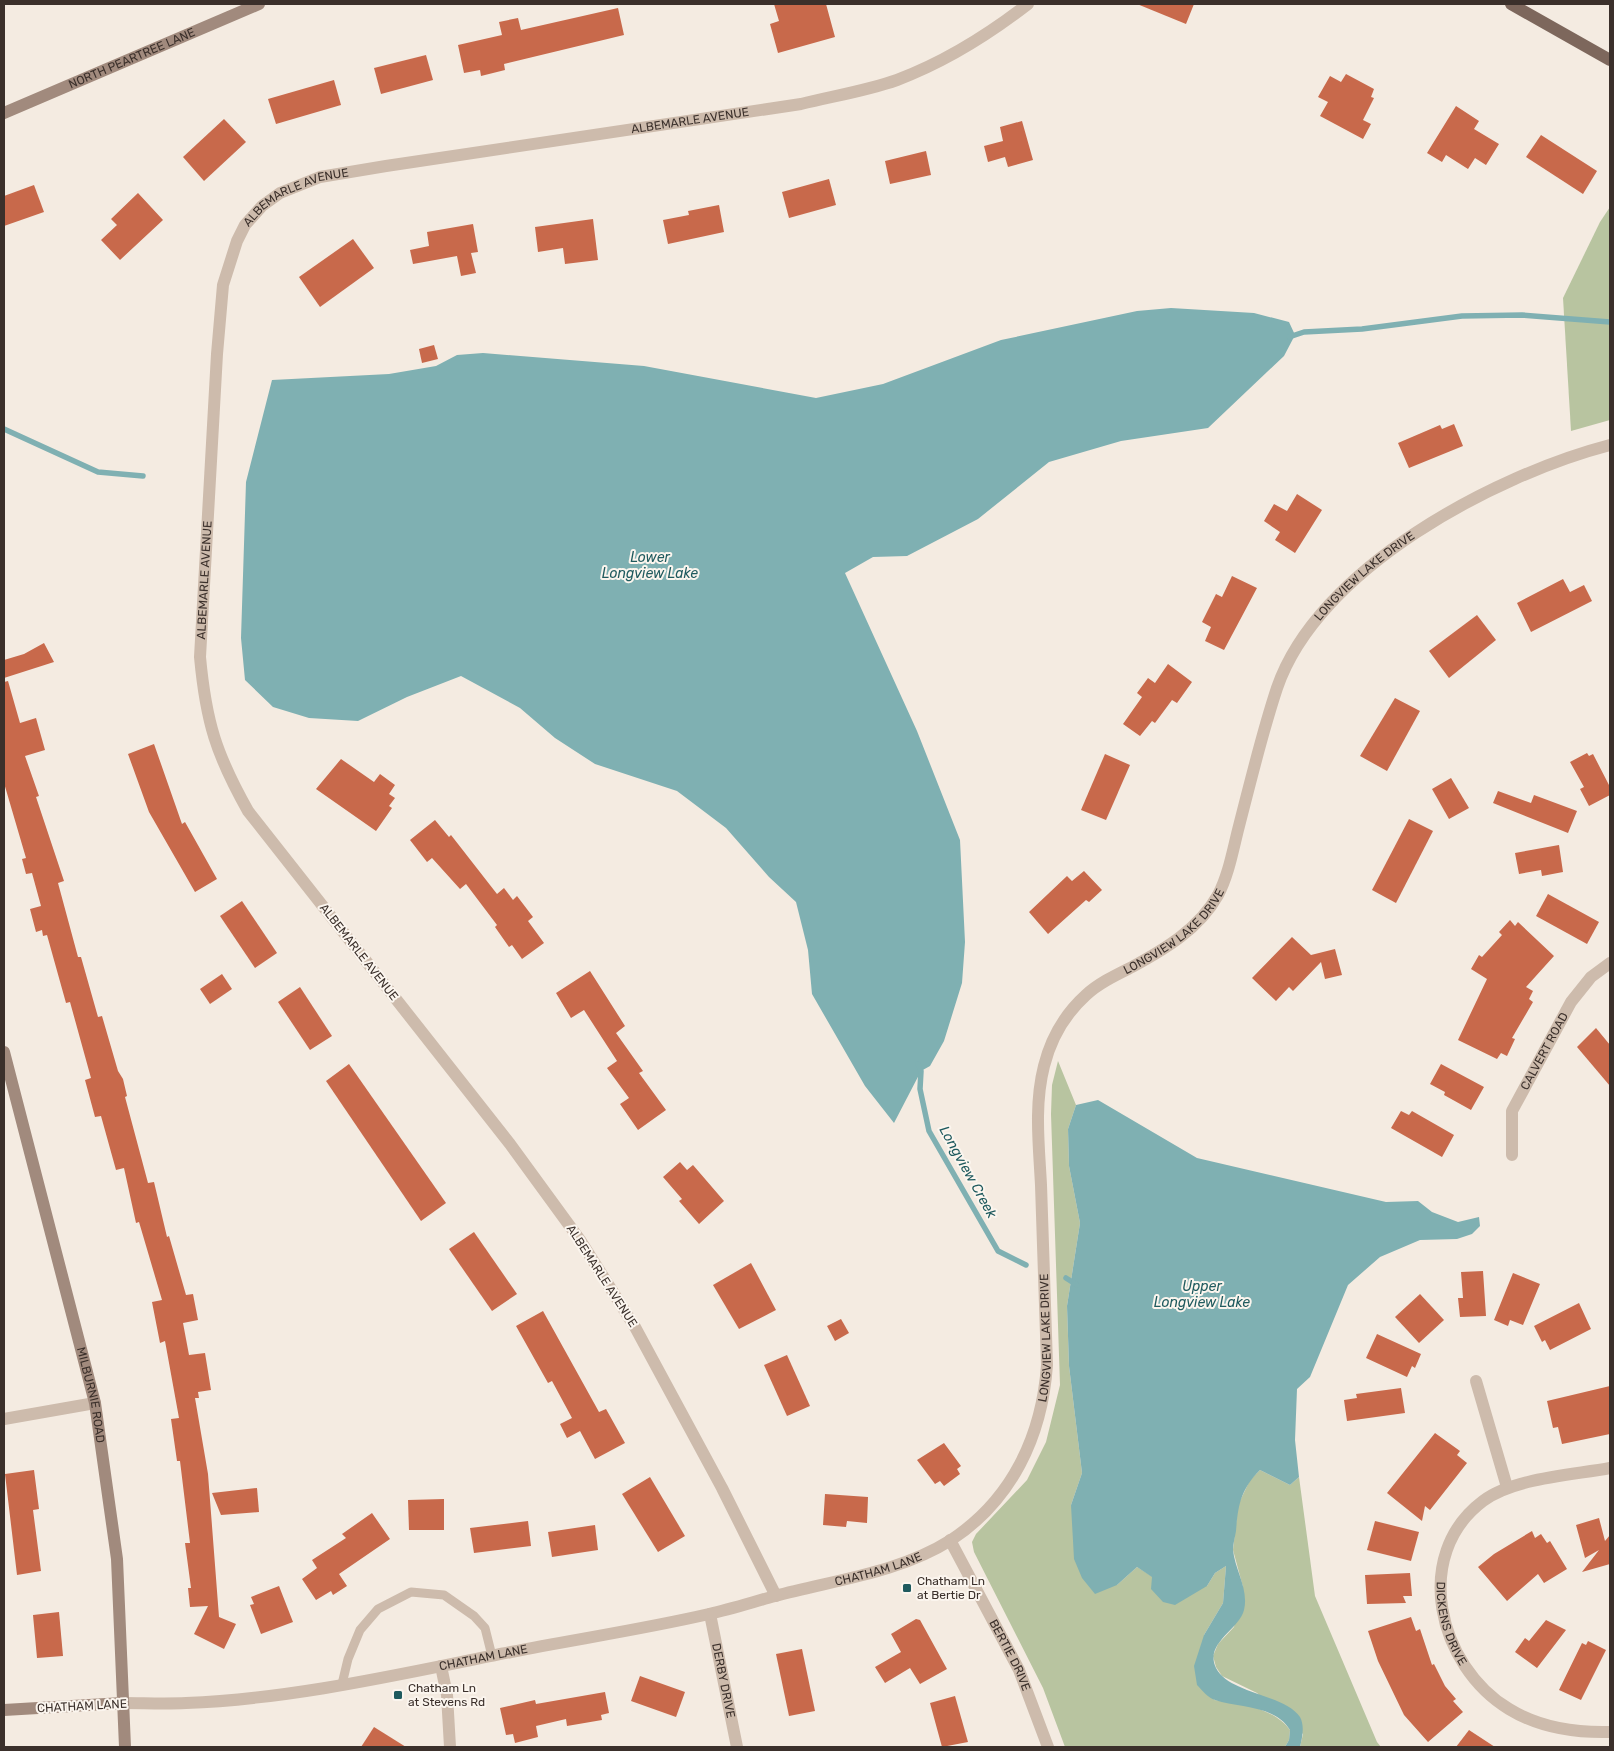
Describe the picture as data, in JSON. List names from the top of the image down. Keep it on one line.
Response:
{"streets":{"street":["NORTH PEARTREE LANE","ALBEMARLE AVENUE","LONGVIEW LAKE DRIVE","CALVERT ROAD","MILBURNIE ROAD","CHATHAM LANE","DICKENS DRIVE","BERTIE DRIVE","DERBY DRIVE"]},"crossings":[["ALBEMARLE AVENUE","CHATHAM LANE"],["LONGVIEW LAKE DRIVE","CHATHAM LANE"],["LONGVIEW LAKE DRIVE","BERTIE DRIVE"],["MILBURNIE ROAD","CHATHAM LANE"],["CHATHAM LANE","BERTIE DRIVE"],["CHATHAM LANE","DERBY DRIVE"]],"water":["Lower Longview Lake","Longview Creek","Upper Longview Lake"],"places":{"transit":["Chatham Ln at Bertie Dr","Chatham Ln at Stevens Rd"]}}
